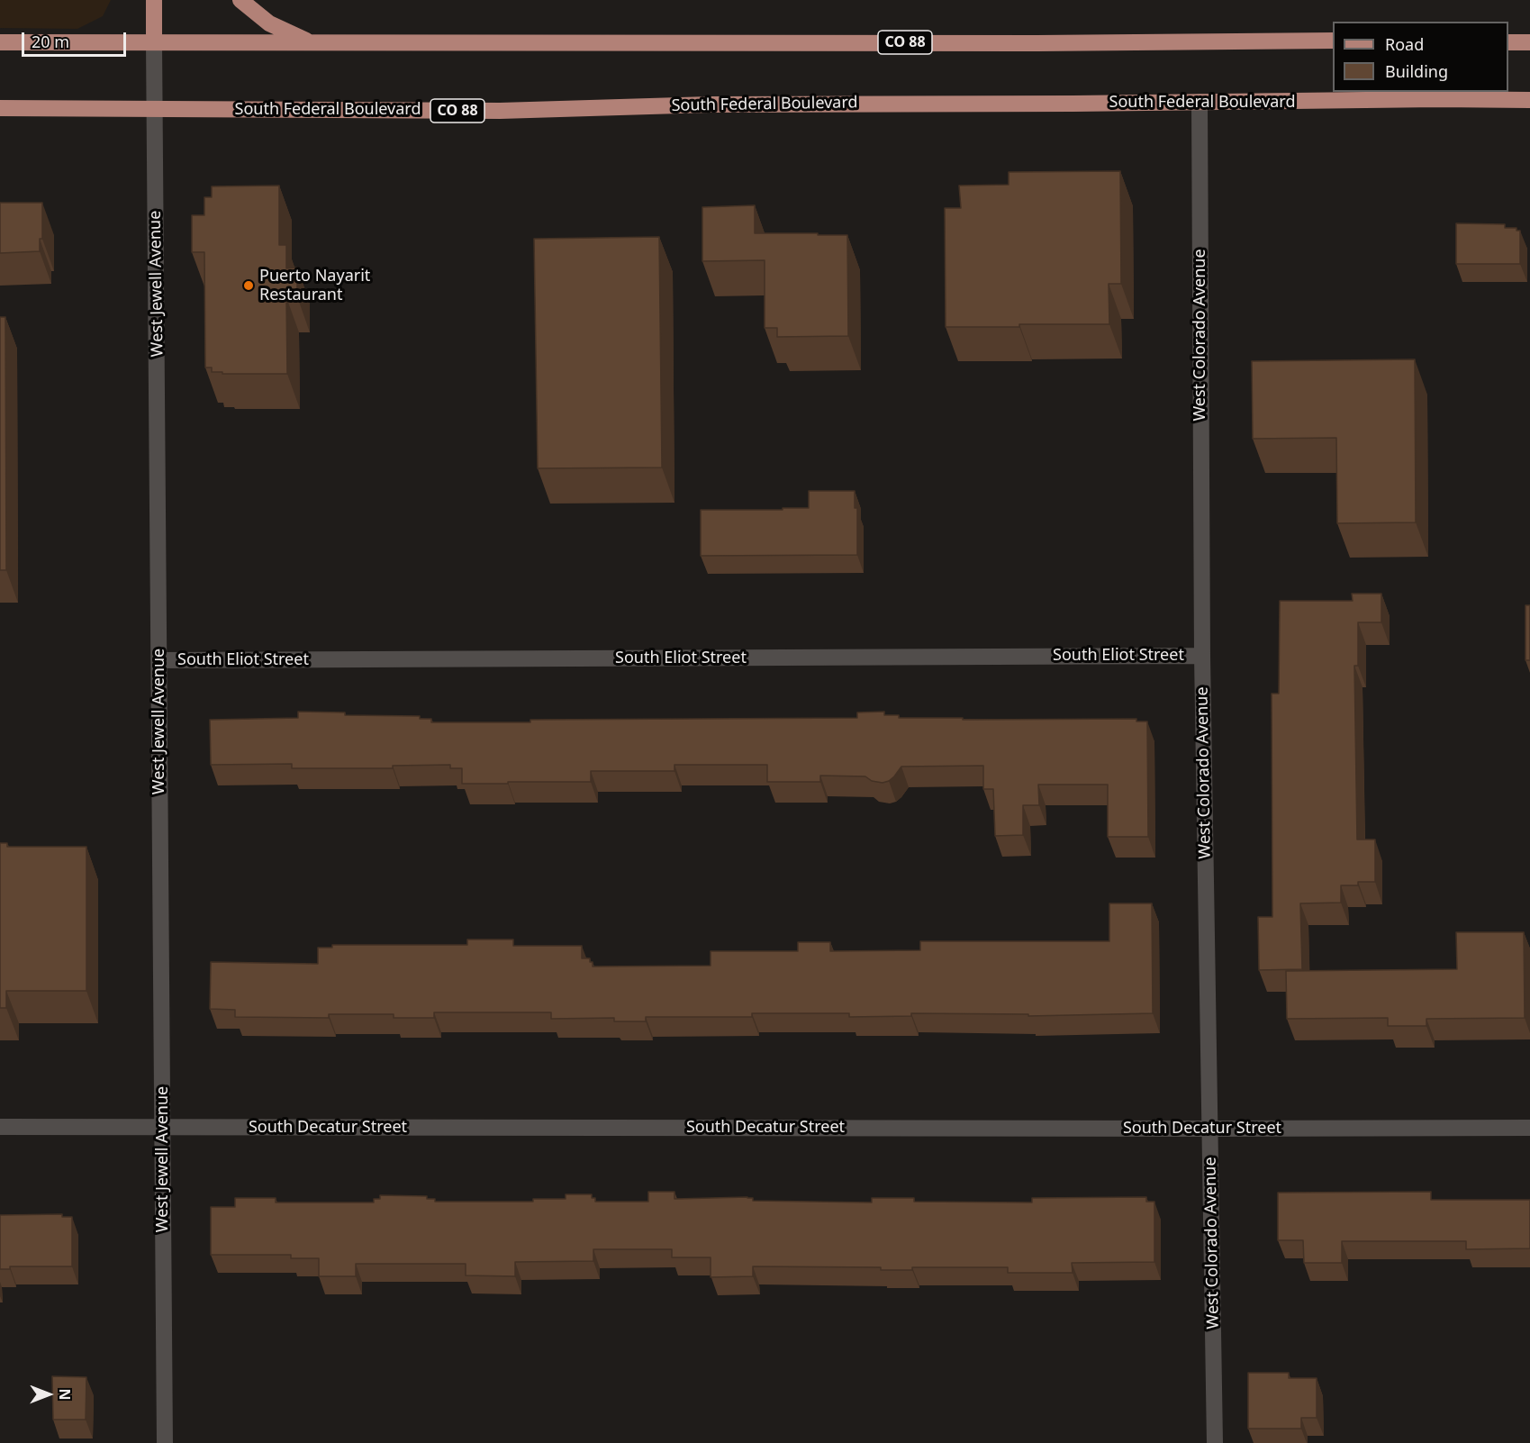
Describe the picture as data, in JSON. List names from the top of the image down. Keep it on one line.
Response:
{"streets":{"main road":["CO 88","South Federal Boulevard","West Jewell Avenue"],"street":["West Colorado Avenue","South Eliot Street","South Decatur Street"]},"crossings":[["CO 88","West Jewell Avenue"],["South Federal Boulevard","West Jewell Avenue"],["South Federal Boulevard","West Colorado Avenue"],["West Jewell Avenue","South Eliot Street"],["West Jewell Avenue","South Decatur Street"],["West Colorado Avenue","South Eliot Street"],["West Colorado Avenue","South Decatur Street"]],"places":["Puerto Nayarit Restaurant"],"legend":["Road","Building"],"scale_bar":"20 m","north":"right"}
